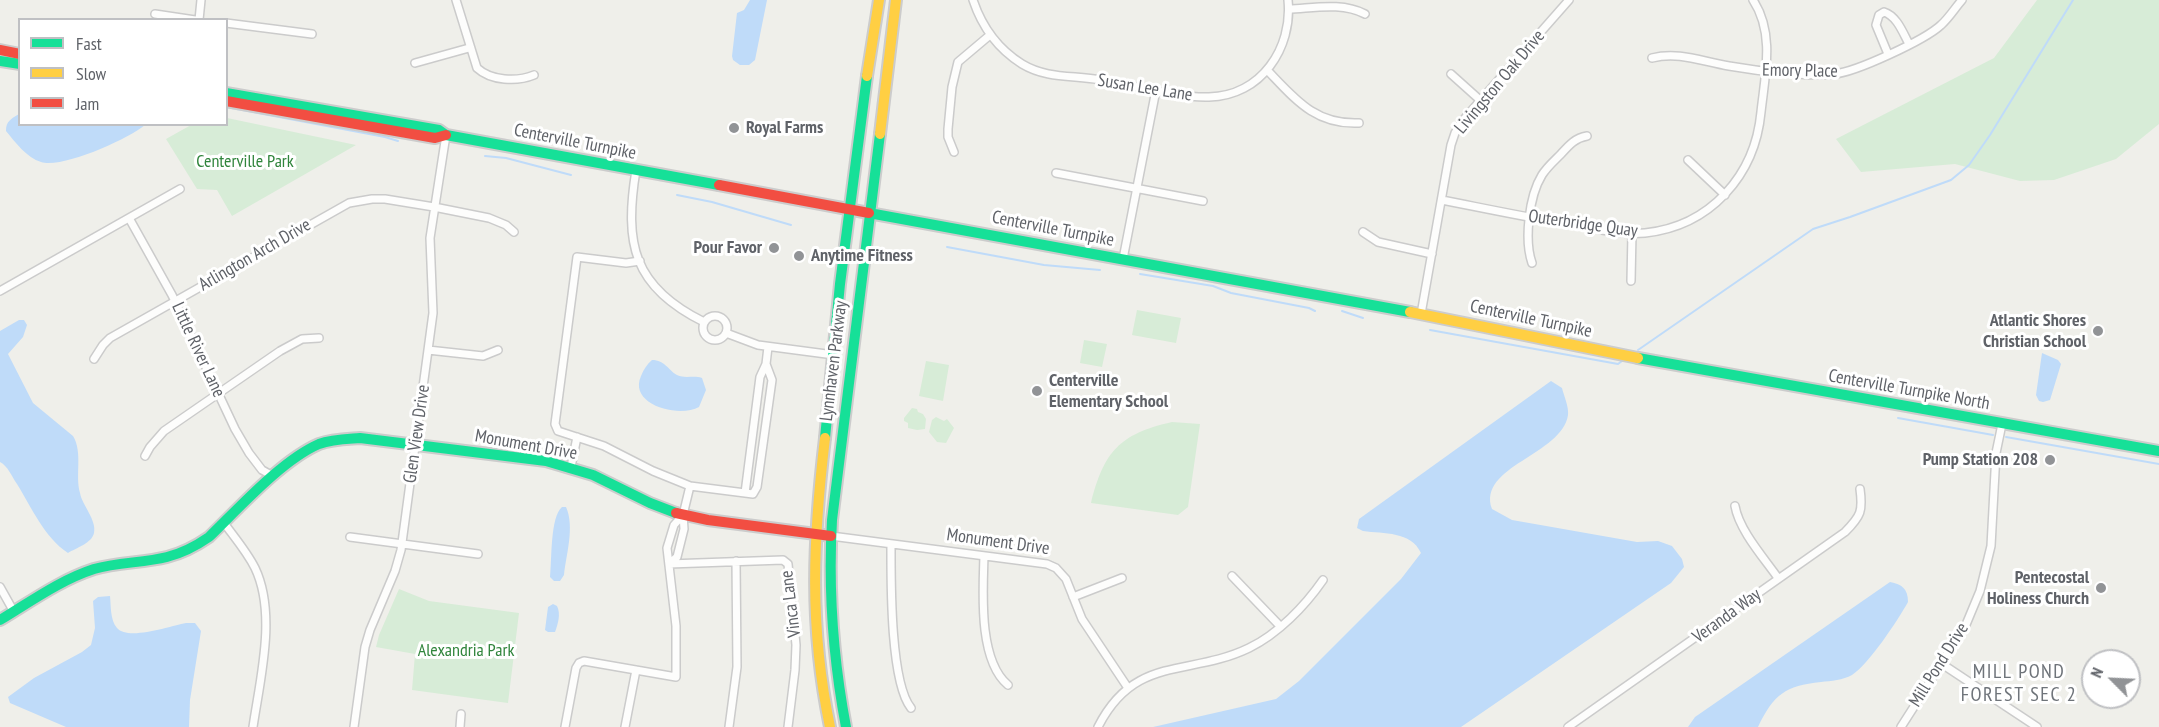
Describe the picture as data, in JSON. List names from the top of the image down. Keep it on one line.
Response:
{"streets":{"main road":["Centerville Turnpike","Lynnhaven Parkway","Centerville Turnpike North","Monument Drive"],"street":["Emory Place","Livingston Oak Drive","Susan Lee Lane","Outerbridge Quay","Arlington Arch Drive","Little River Lane","Glen View Drive","Vinca Lane","Veranda Way","Mill Pond Drive"]},"crossings":[["Emory Place","Outerbridge Quay"],["Livingston Oak Drive","Centerville Turnpike"],["Livingston Oak Drive","Outerbridge Quay"],["Centerville Turnpike","Lynnhaven Parkway"],["Centerville Turnpike","Centerville Turnpike North"],["Centerville Turnpike","Glen View Drive"],["Arlington Arch Drive","Little River Lane"],["Arlington Arch Drive","Glen View Drive"],["Little River Lane","Monument Drive"],["Lynnhaven Parkway","Monument Drive"],["Centerville Turnpike North","Mill Pond Drive"],["Glen View Drive","Monument Drive"]],"districts":["MILL POND FOREST SEC 2"],"parks":["Centerville Park","Alexandria Park"],"places":["Royal Farms","Pour Favor","Anytime Fitness","Atlantic Shores Christian School","Centerville Elementary School","Pump Station 208","Pentecostal Holiness Church"],"legend":["Fast","Slow","Jam"],"north":"top left"}
